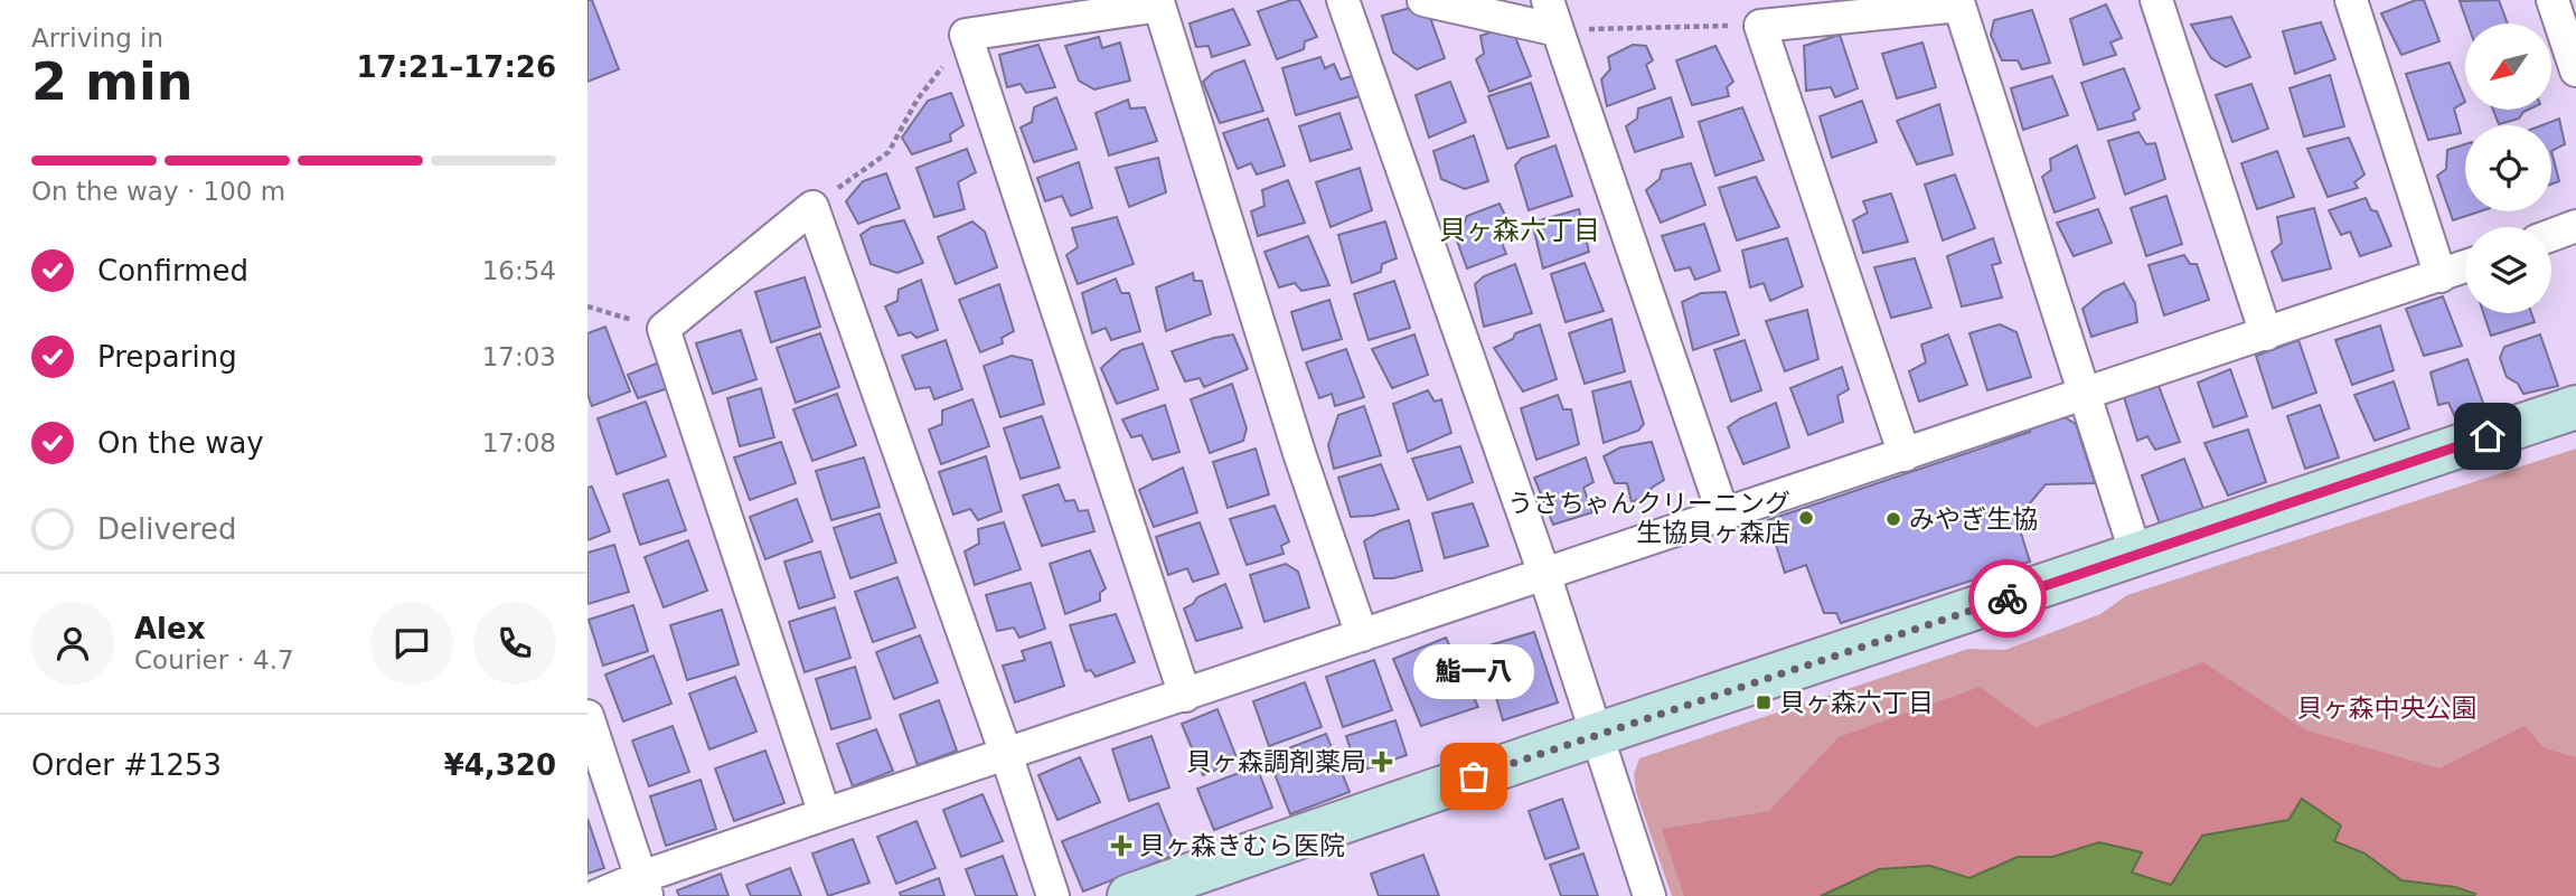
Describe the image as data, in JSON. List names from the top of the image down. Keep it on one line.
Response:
{"districts":["貝ヶ森六丁目"],"parks":["貝ヶ森中央公園"],"places":{"other":["うさちゃんクリーニング 生協貝ヶ森店","みやぎ生協","鮨一八"],"transit":["貝ヶ森六丁目"],"health":["貝ヶ森調剤薬局","貝ヶ森きむら医院"]},"north":"bottom left","page":{"heading":["2 min","Arriving in","17:21–17:26"],"panel":["Alex","Courier · 4.7","Order #1253","¥4,320"],"bar":"On the way · 100 m","list":[["Confirmed","16:54"],["Preparing","17:03"],["On the way","17:08"],"Delivered"],"bubble":"鮨一八"}}
